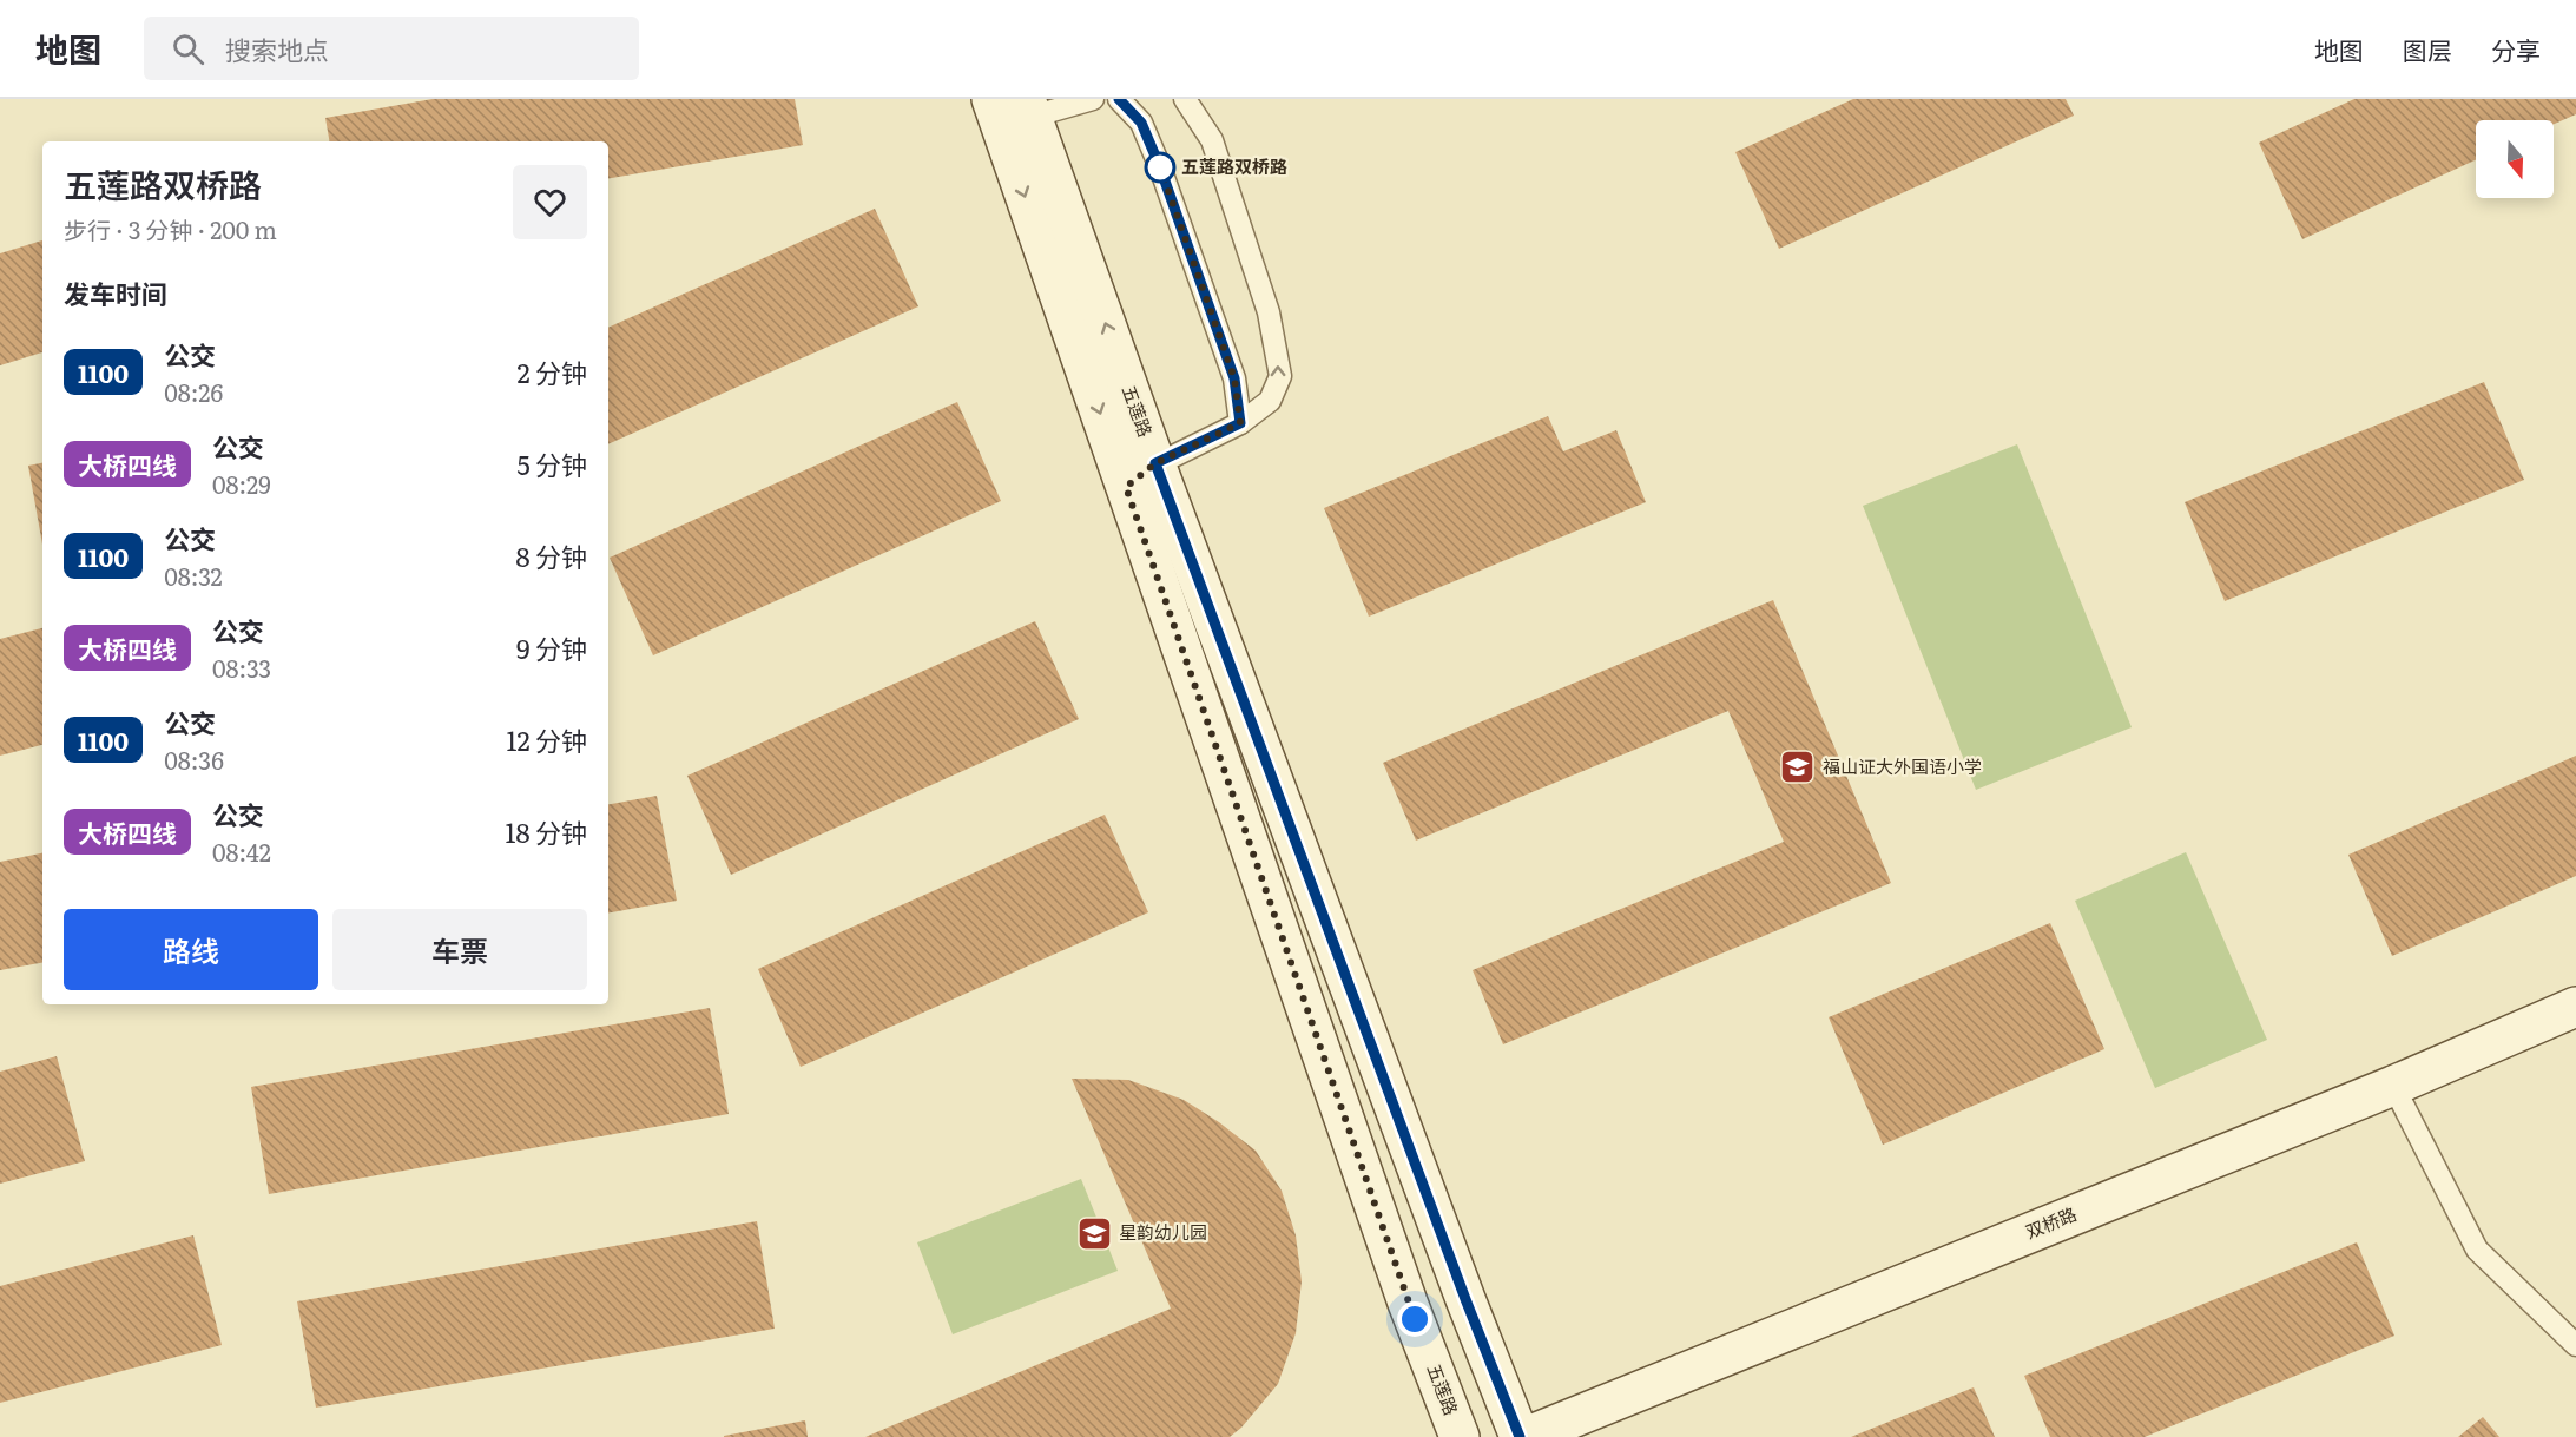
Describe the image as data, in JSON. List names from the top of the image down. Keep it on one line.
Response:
{"streets":{"street":["五莲路","双桥路"]},"places":{"other":["五莲路双桥路"],"school or university":["福山证大外国语小学","星韵幼儿园"]},"lines":["bus line 1100"],"north":"bottom","page":{"header":"地图","search":"搜索地点","nav":["地图","图层","分享"],"heading":[["五莲路双桥路","步行 · 3 分钟 · 200 m"],"发车时间"],"list":[{"mark":"1100","name":"公交","note":"08:26","value":"2 分钟"},{"mark":"大桥四线","name":"公交","note":"08:29","value":"5 分钟"},{"mark":"1100","name":"公交","note":"08:32","value":"8 分钟"},{"mark":"大桥四线","name":"公交","note":"08:33","value":"9 分钟"},{"mark":"1100","name":"公交","note":"08:36","value":"12 分钟"},{"mark":"大桥四线","name":"公交","note":"08:42","value":"18 分钟"}],"buttons":["路线","车票"]}}
